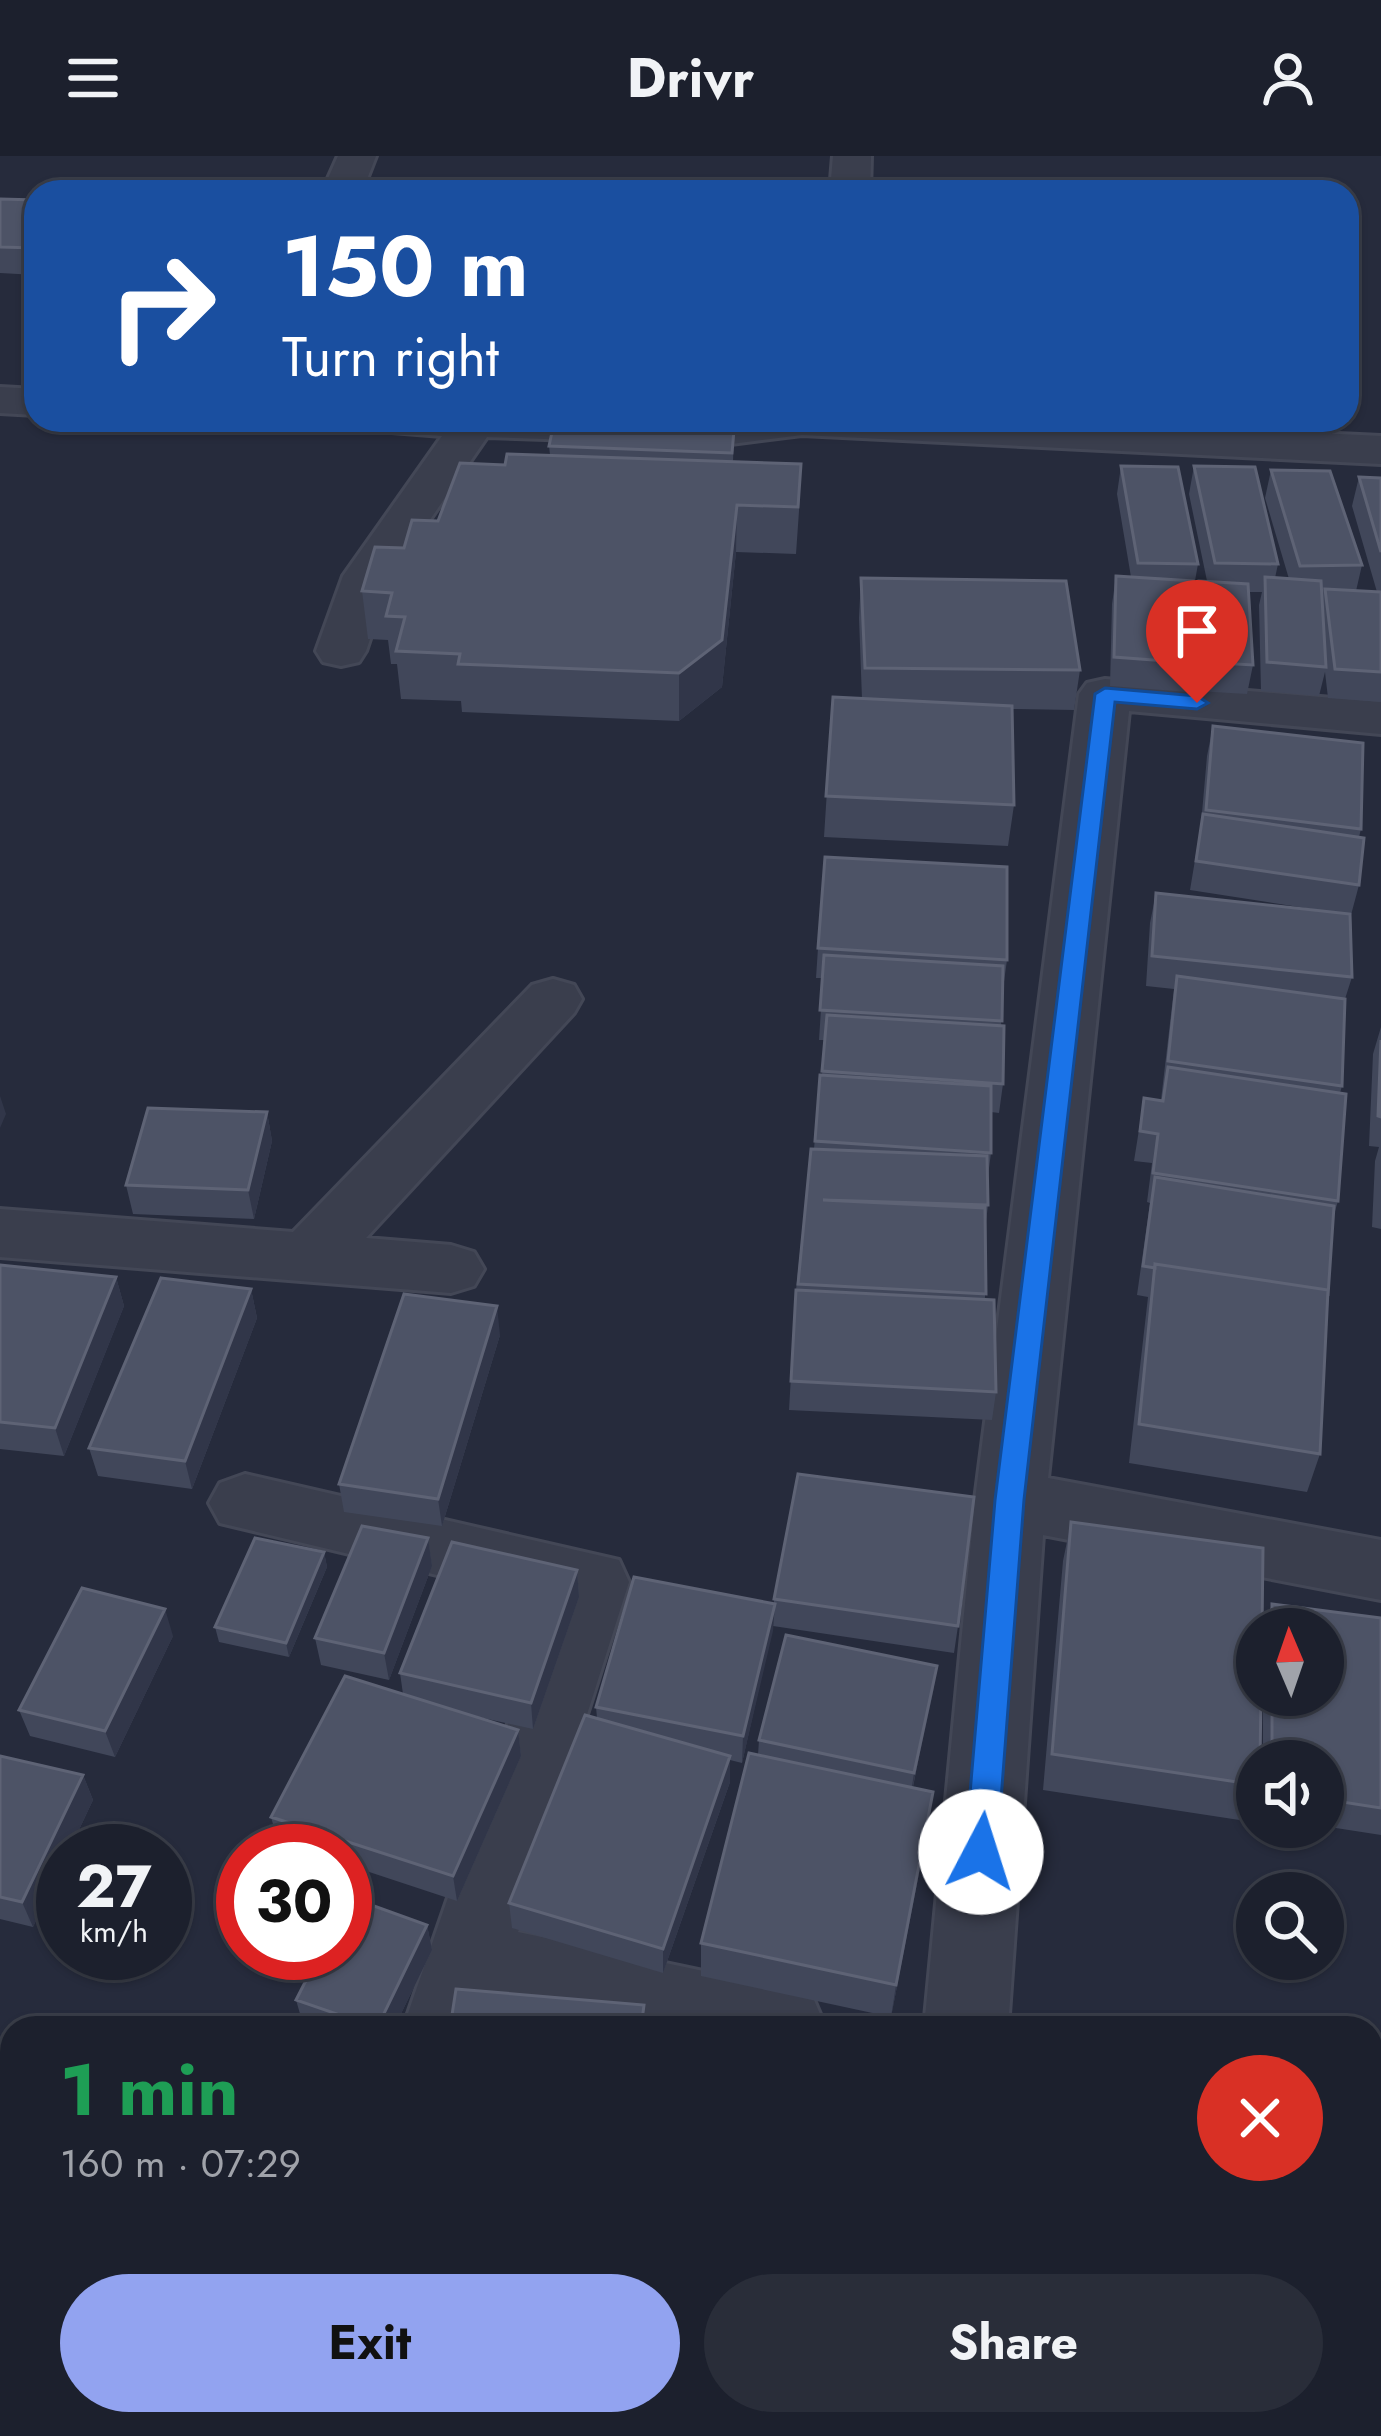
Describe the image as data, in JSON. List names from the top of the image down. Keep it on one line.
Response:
{"north":"top","page":{"header":"Drivr","turn":["150 m","Turn right"],"speed":"27 km/h","limit":"30","heading":["1 min","160 m · 07:29"],"buttons":["Exit","Share"]}}
